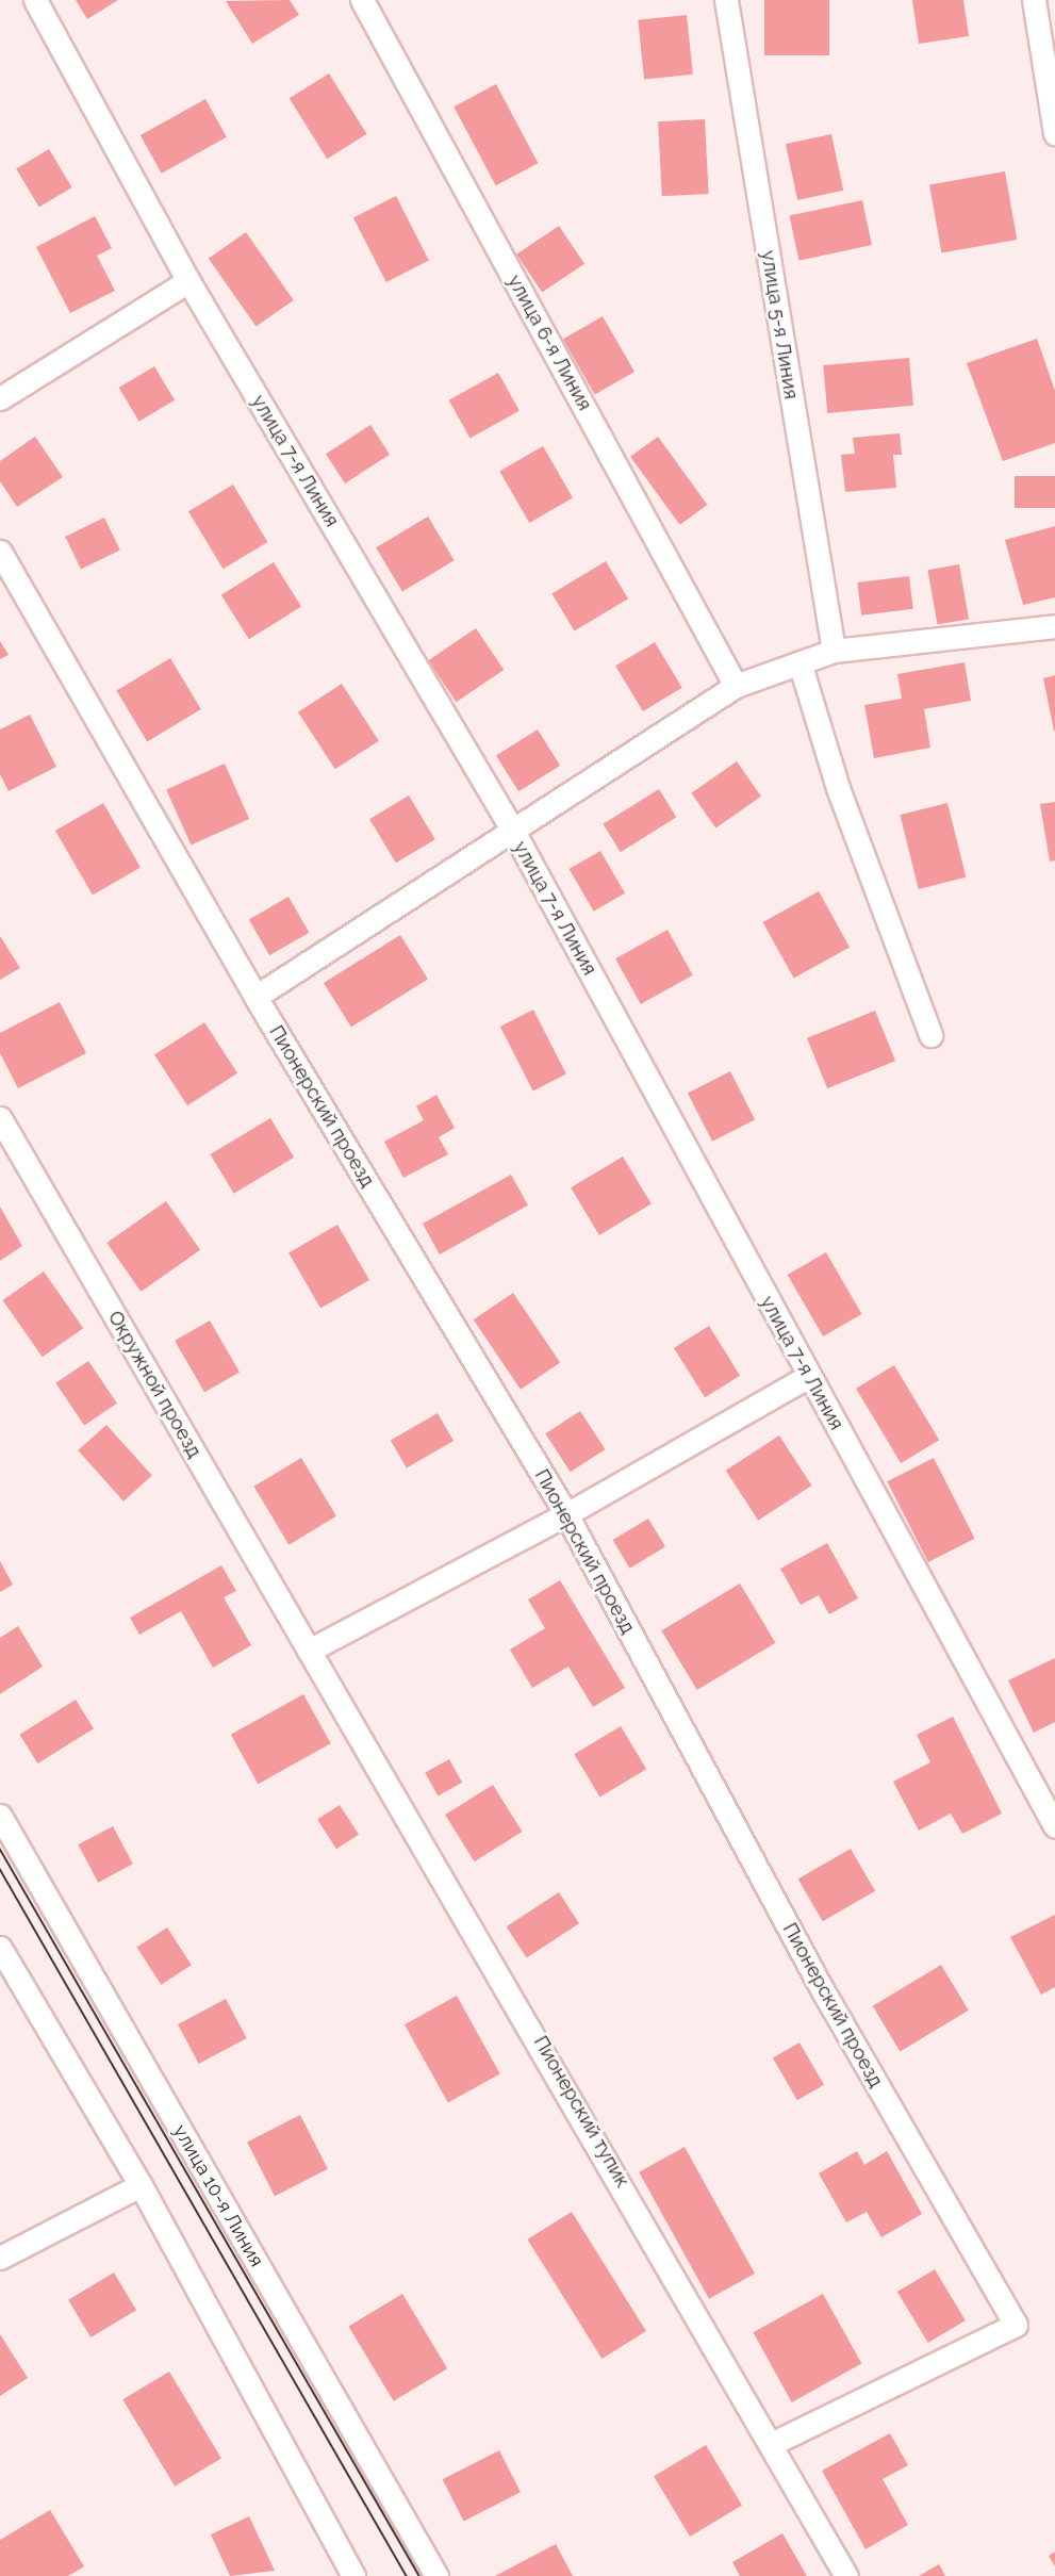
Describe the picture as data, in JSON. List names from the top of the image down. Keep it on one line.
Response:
{"streets":{"lane":["улица 5-я Линия","улица 6-я Линия","улица 7-я Линия","Пионерский проезд","Окружной проезд","Пионерский тупик","улица 10-я Линия"]},"crossings":[["Пионерский проезд","Пионерский тупик"],["Окружной проезд","Пионерский тупик"]]}
